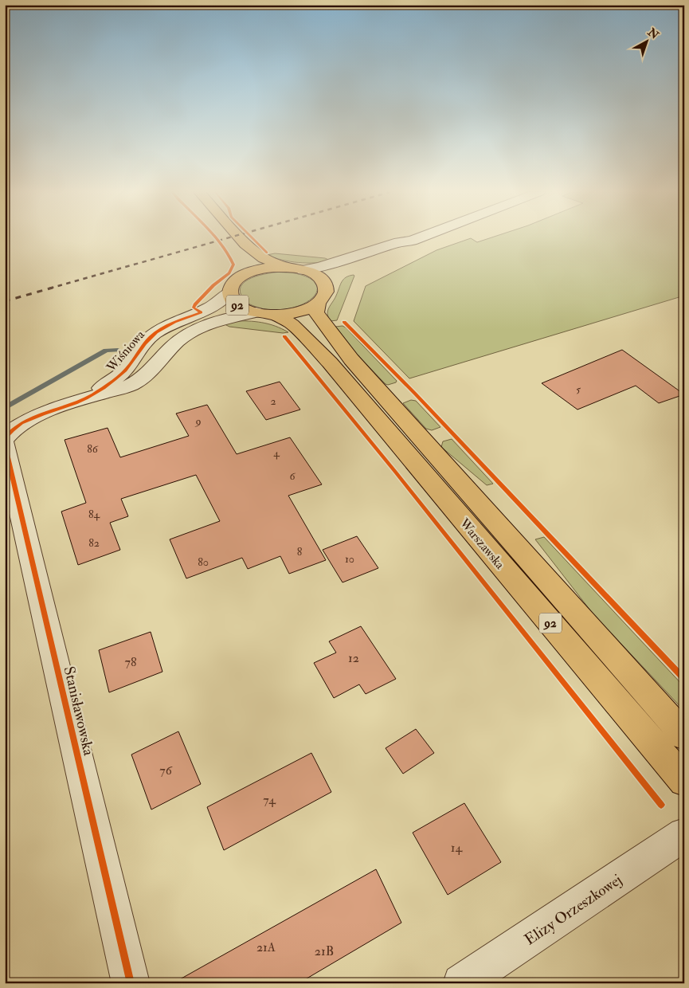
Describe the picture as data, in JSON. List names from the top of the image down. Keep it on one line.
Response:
{"streets":{"main road":["92","Warszawska"],"street":["Wiśniowa","Stanisławowska","Elizy Orzeszkowej"]},"crossings":[["92","Wiśniowa"],["92","Warszawska"],["Wiśniowa","Warszawska"]],"house_numbers":["5","2","9","86","4","6","84","82","8","10","80","12","78","76","74","14","21A","21B"],"north":"top right"}
